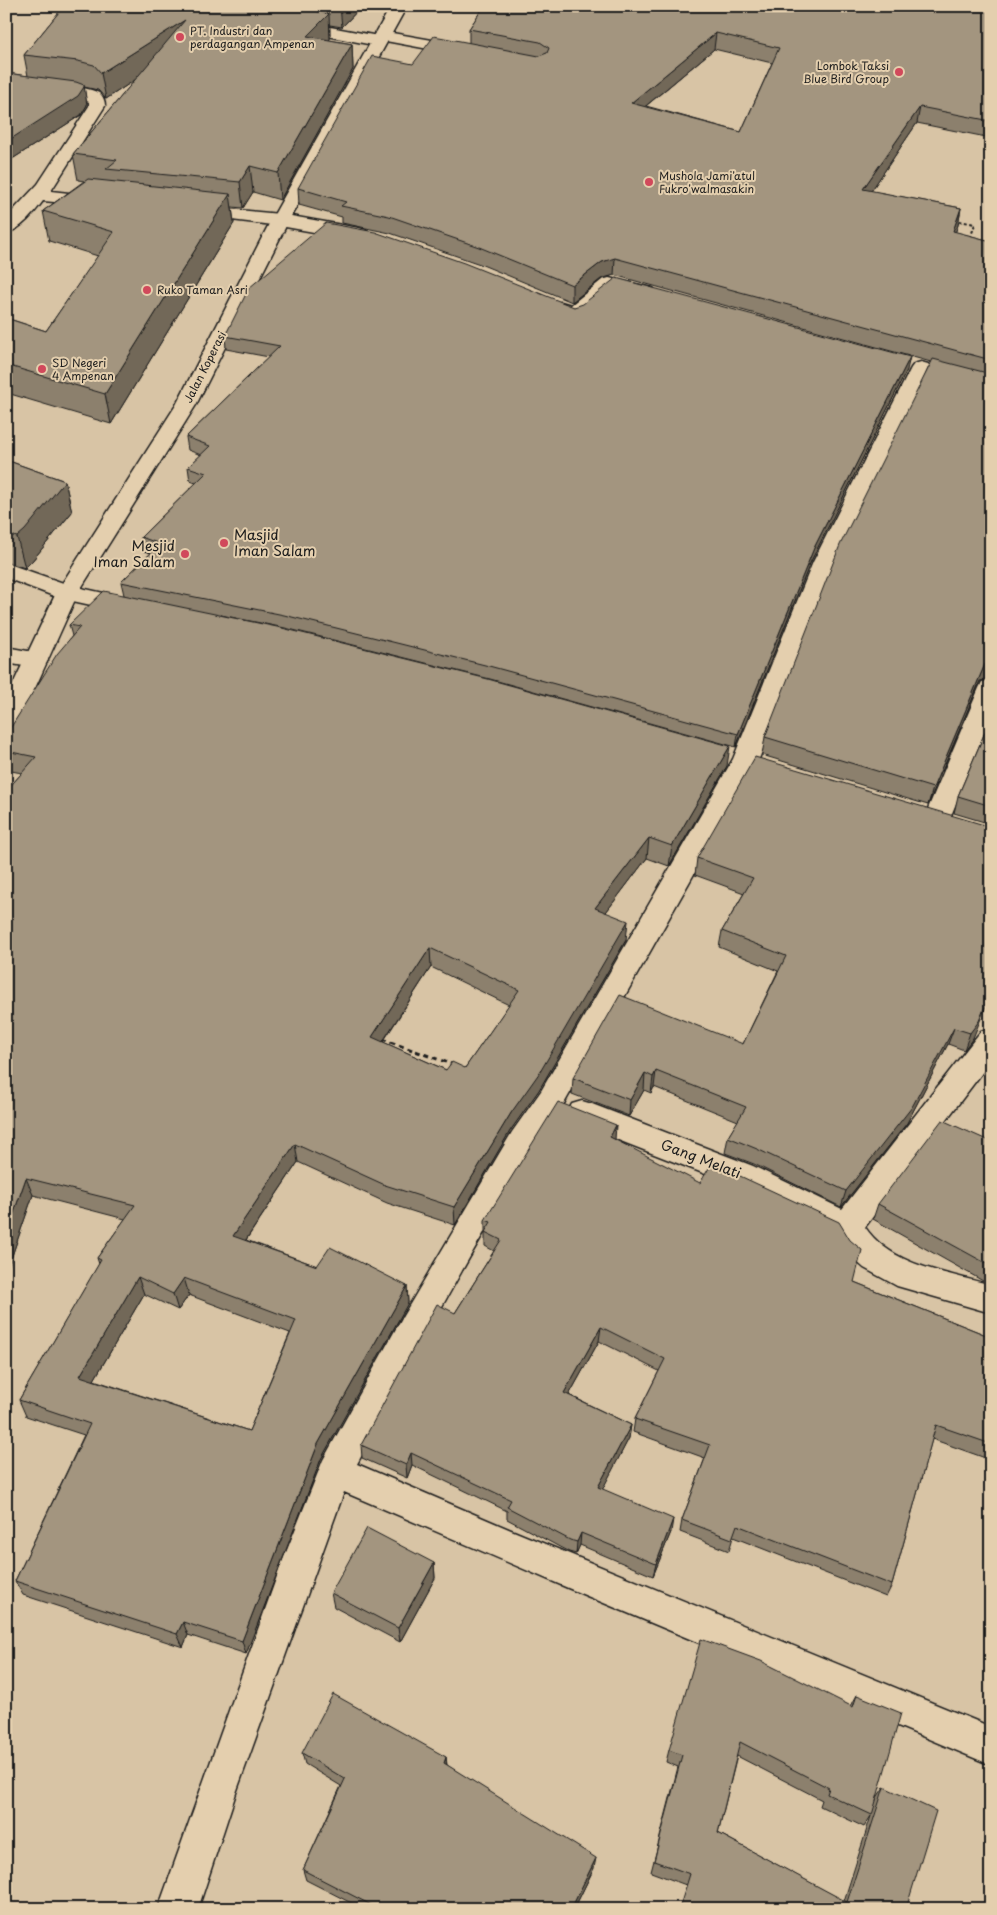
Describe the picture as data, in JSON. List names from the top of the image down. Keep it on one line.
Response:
{"streets":{"street":["Jalan Koperasi","Gang Melati"]},"places":["PT. Industri dan perdagangan Ampenan","Lombok Taksi Blue Bird Group","Mushola Jami'atul Fukro'walmasakin","Ruko Taman Asri","SD Negeri 4 Ampenan","Masjid Iman Salam","Mesjid Iman Salam"]}
